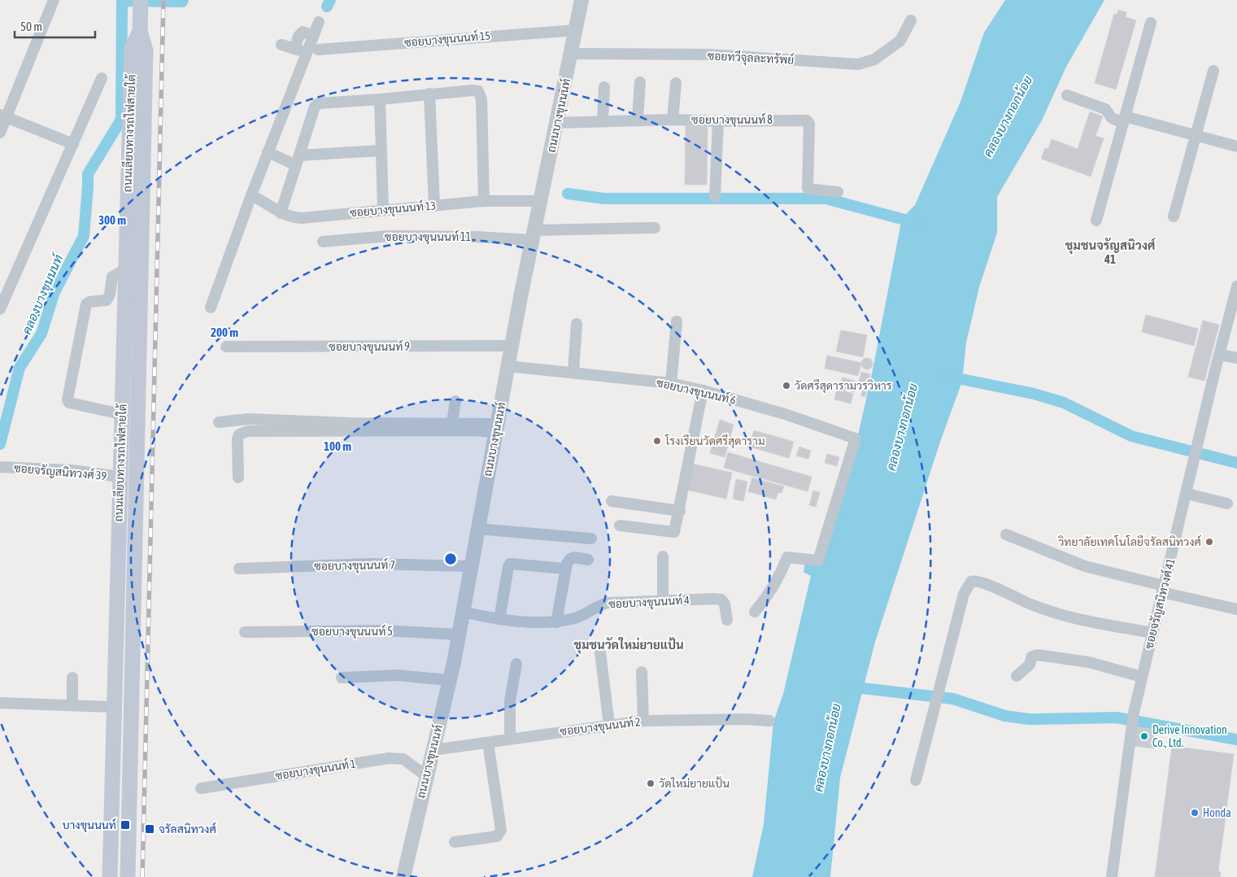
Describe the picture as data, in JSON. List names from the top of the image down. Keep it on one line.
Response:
{"streets":{"main road":["ถนนเลียบทางรถไฟสายใต้"],"street":["ซอยบางขุนนนท์ 15","ซอยทวีจุลละทรัพย์","ถนนบางขุนนนท์","ซอยบางขุนนนท์ 8","ซอยบางขุนนนท์ 13","ซอยบางขุนนนท์ 11","ซอยบางขุนนนท์ 9","ซอยบางขุนนนท์ 6","ซอยจรัญสนิทวงศ์ 39","ซอยบางขุนนนท์ 7","ซอยบางขุนนนท์ 4","ซอยจรัญสนิทวงศ์ 41","ซอยบางขุนนนท์ 5","ซอยบางขุนนนท์ 2","ซอยบางขุนนนท์ 1"]},"crossings":[["ซอยบางขุนนนท์ 15","ถนนบางขุนนนท์"],["ซอยทวีจุลละทรัพย์","ถนนบางขุนนนท์"],["ถนนบางขุนนนท์","ซอยบางขุนนนท์ 8"],["ถนนบางขุนนนท์","ซอยบางขุนนนท์ 13"],["ถนนบางขุนนนท์","ซอยบางขุนนนท์ 11"],["ถนนบางขุนนนท์","ซอยบางขุนนนท์ 9"],["ถนนบางขุนนนท์","ซอยบางขุนนนท์ 6"],["ถนนบางขุนนนท์","ซอยบางขุนนนท์ 7"],["ถนนบางขุนนนท์","ซอยบางขุนนนท์ 4"],["ถนนบางขุนนนท์","ซอยบางขุนนนท์ 5"],["ถนนบางขุนนนท์","ซอยบางขุนนนท์ 2"],["ถนนบางขุนนนท์","ซอยบางขุนนนท์ 1"],["ถนนเลียบทางรถไฟสายใต้","ซอยจรัญสนิทวงศ์ 39"]],"districts":["ชุมชนจรัญสนิวงศ์ 41","ชุมชนวัดใหม่ยายแป้น"],"water":["คลองบางกอกน้อย","คลองบางขุนนนท์"],"places":{"other":["วัดศรีสุดารามวรวิหาร","โรงเรียนวัดศรีสุดาราม","วิทยาลัยเทคโนโลยีจรัลสนิทวงศ์","Derive Innovation Co., Ltd.","วัดใหม่ยายแป้น","Honda"],"transit":["บางขุนนนท์","จรัลสนิทวงศ์"]},"scale_bar":"50 m","rings":["300 m","200 m","100 m"]}
